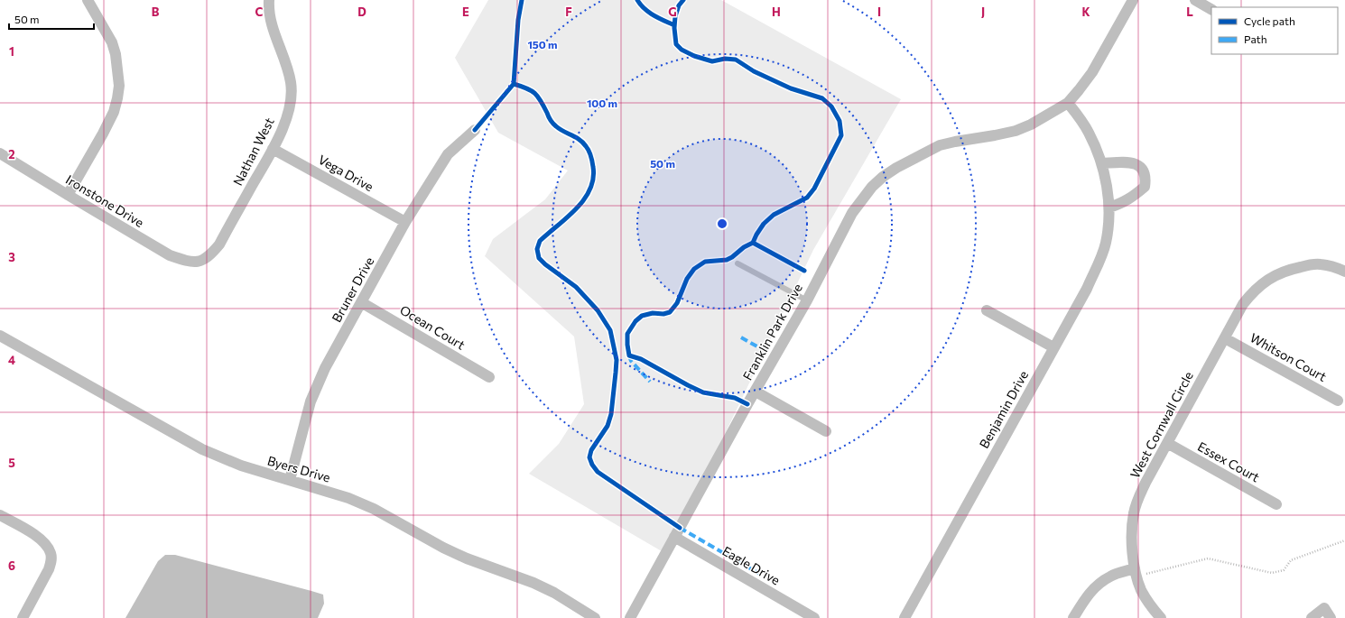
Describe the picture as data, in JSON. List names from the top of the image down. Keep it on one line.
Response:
{"streets":{"street":["Nathan West","Vega Drive","Ironstone Drive","Bruner Drive","Ocean Court","Franklin Park Drive","Whitson Court","Benjamin Drive","West Cornwall Circle","Essex Court","Byers Drive","Eagle Drive"]},"crossings":[["Nathan West","Vega Drive"],["Nathan West","Ironstone Drive"],["Vega Drive","Bruner Drive"],["Bruner Drive","Ocean Court"],["Bruner Drive","Byers Drive"],["Franklin Park Drive","Benjamin Drive"],["Franklin Park Drive","Eagle Drive"],["Whitson Court","West Cornwall Circle"],["West Cornwall Circle","Essex Court"]],"legend":["Cycle path","Path"],"scale_bar":"50 m","grid":{"columns":["B","C","D","E","F","G","H","I","J","K","L"],"rows":["1","2","3","4","5","6"]},"rings":["150 m","100 m","50 m"]}
